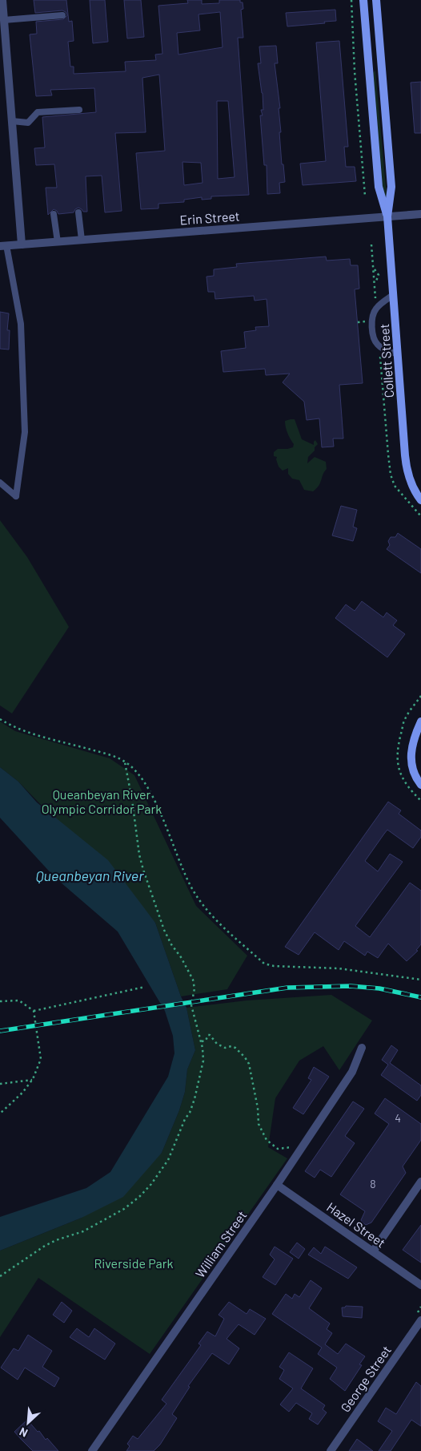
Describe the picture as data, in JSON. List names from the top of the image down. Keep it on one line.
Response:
{"streets":{"street":["Erin Street","Collett Street","Hazel Street","William Street","George Street"]},"crossings":[["Erin Street","Collett Street"],["Hazel Street","William Street"]],"water":["Queanbeyan River"],"parks":["Queanbeyan River Olympic Corridor Park","Riverside Park"],"house_numbers":["4","8"],"north":"bottom left"}
